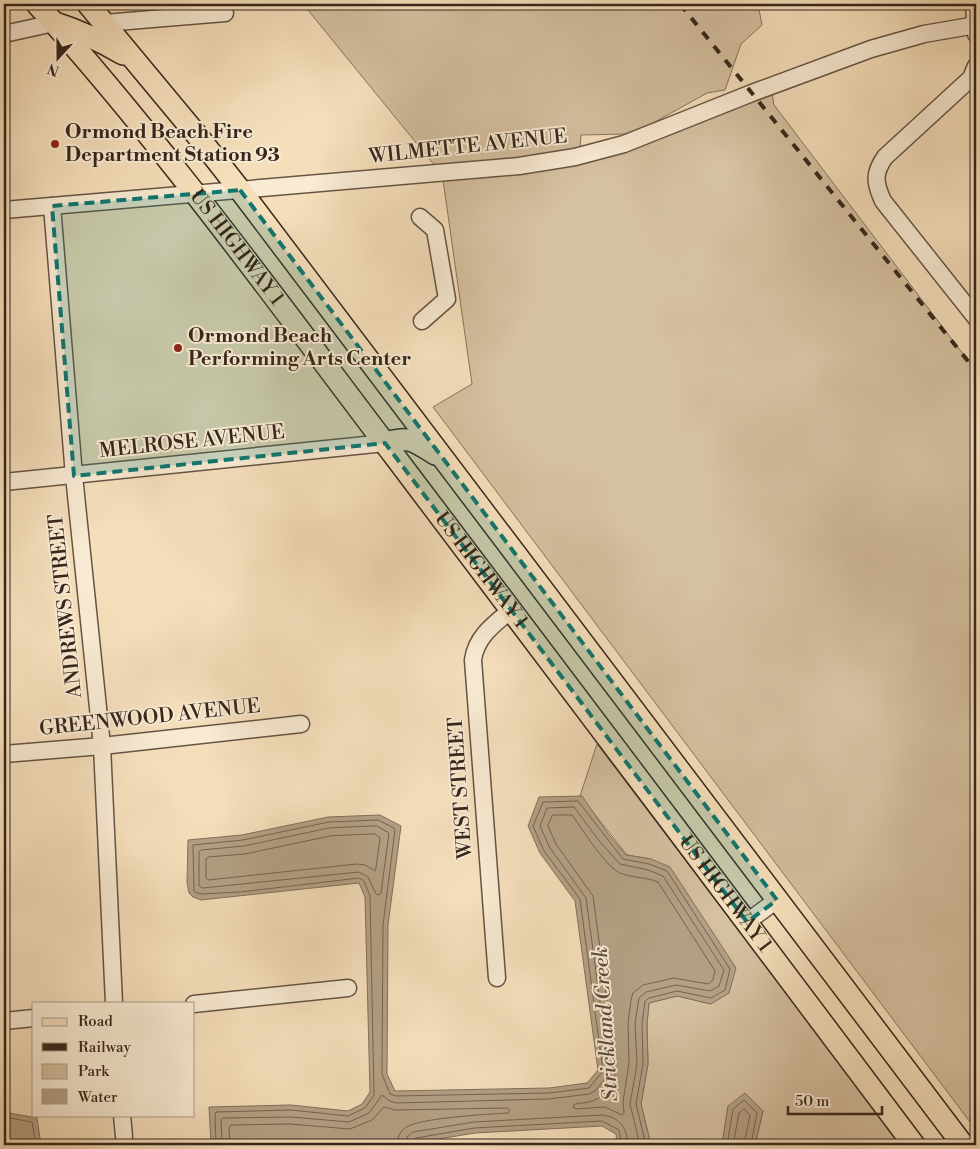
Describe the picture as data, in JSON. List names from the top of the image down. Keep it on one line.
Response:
{"streets":{"main road":["US HIGHWAY 1"],"street":["WILMETTE AVENUE","MELROSE AVENUE","ANDREWS STREET","GREENWOOD AVENUE","WEST STREET"]},"crossings":[["WILMETTE AVENUE","US HIGHWAY 1"],["WILMETTE AVENUE","ANDREWS STREET"],["US HIGHWAY 1","MELROSE AVENUE"],["US HIGHWAY 1","WEST STREET"],["MELROSE AVENUE","ANDREWS STREET"],["ANDREWS STREET","GREENWOOD AVENUE"]],"water":["Strickland Creek"],"places":["Ormond Beach Fire Department Station 93","Ormond Beach Performing Arts Center"],"legend":["Road","Railway","Park","Water"],"scale_bar":"50 m","north":"bottom"}
